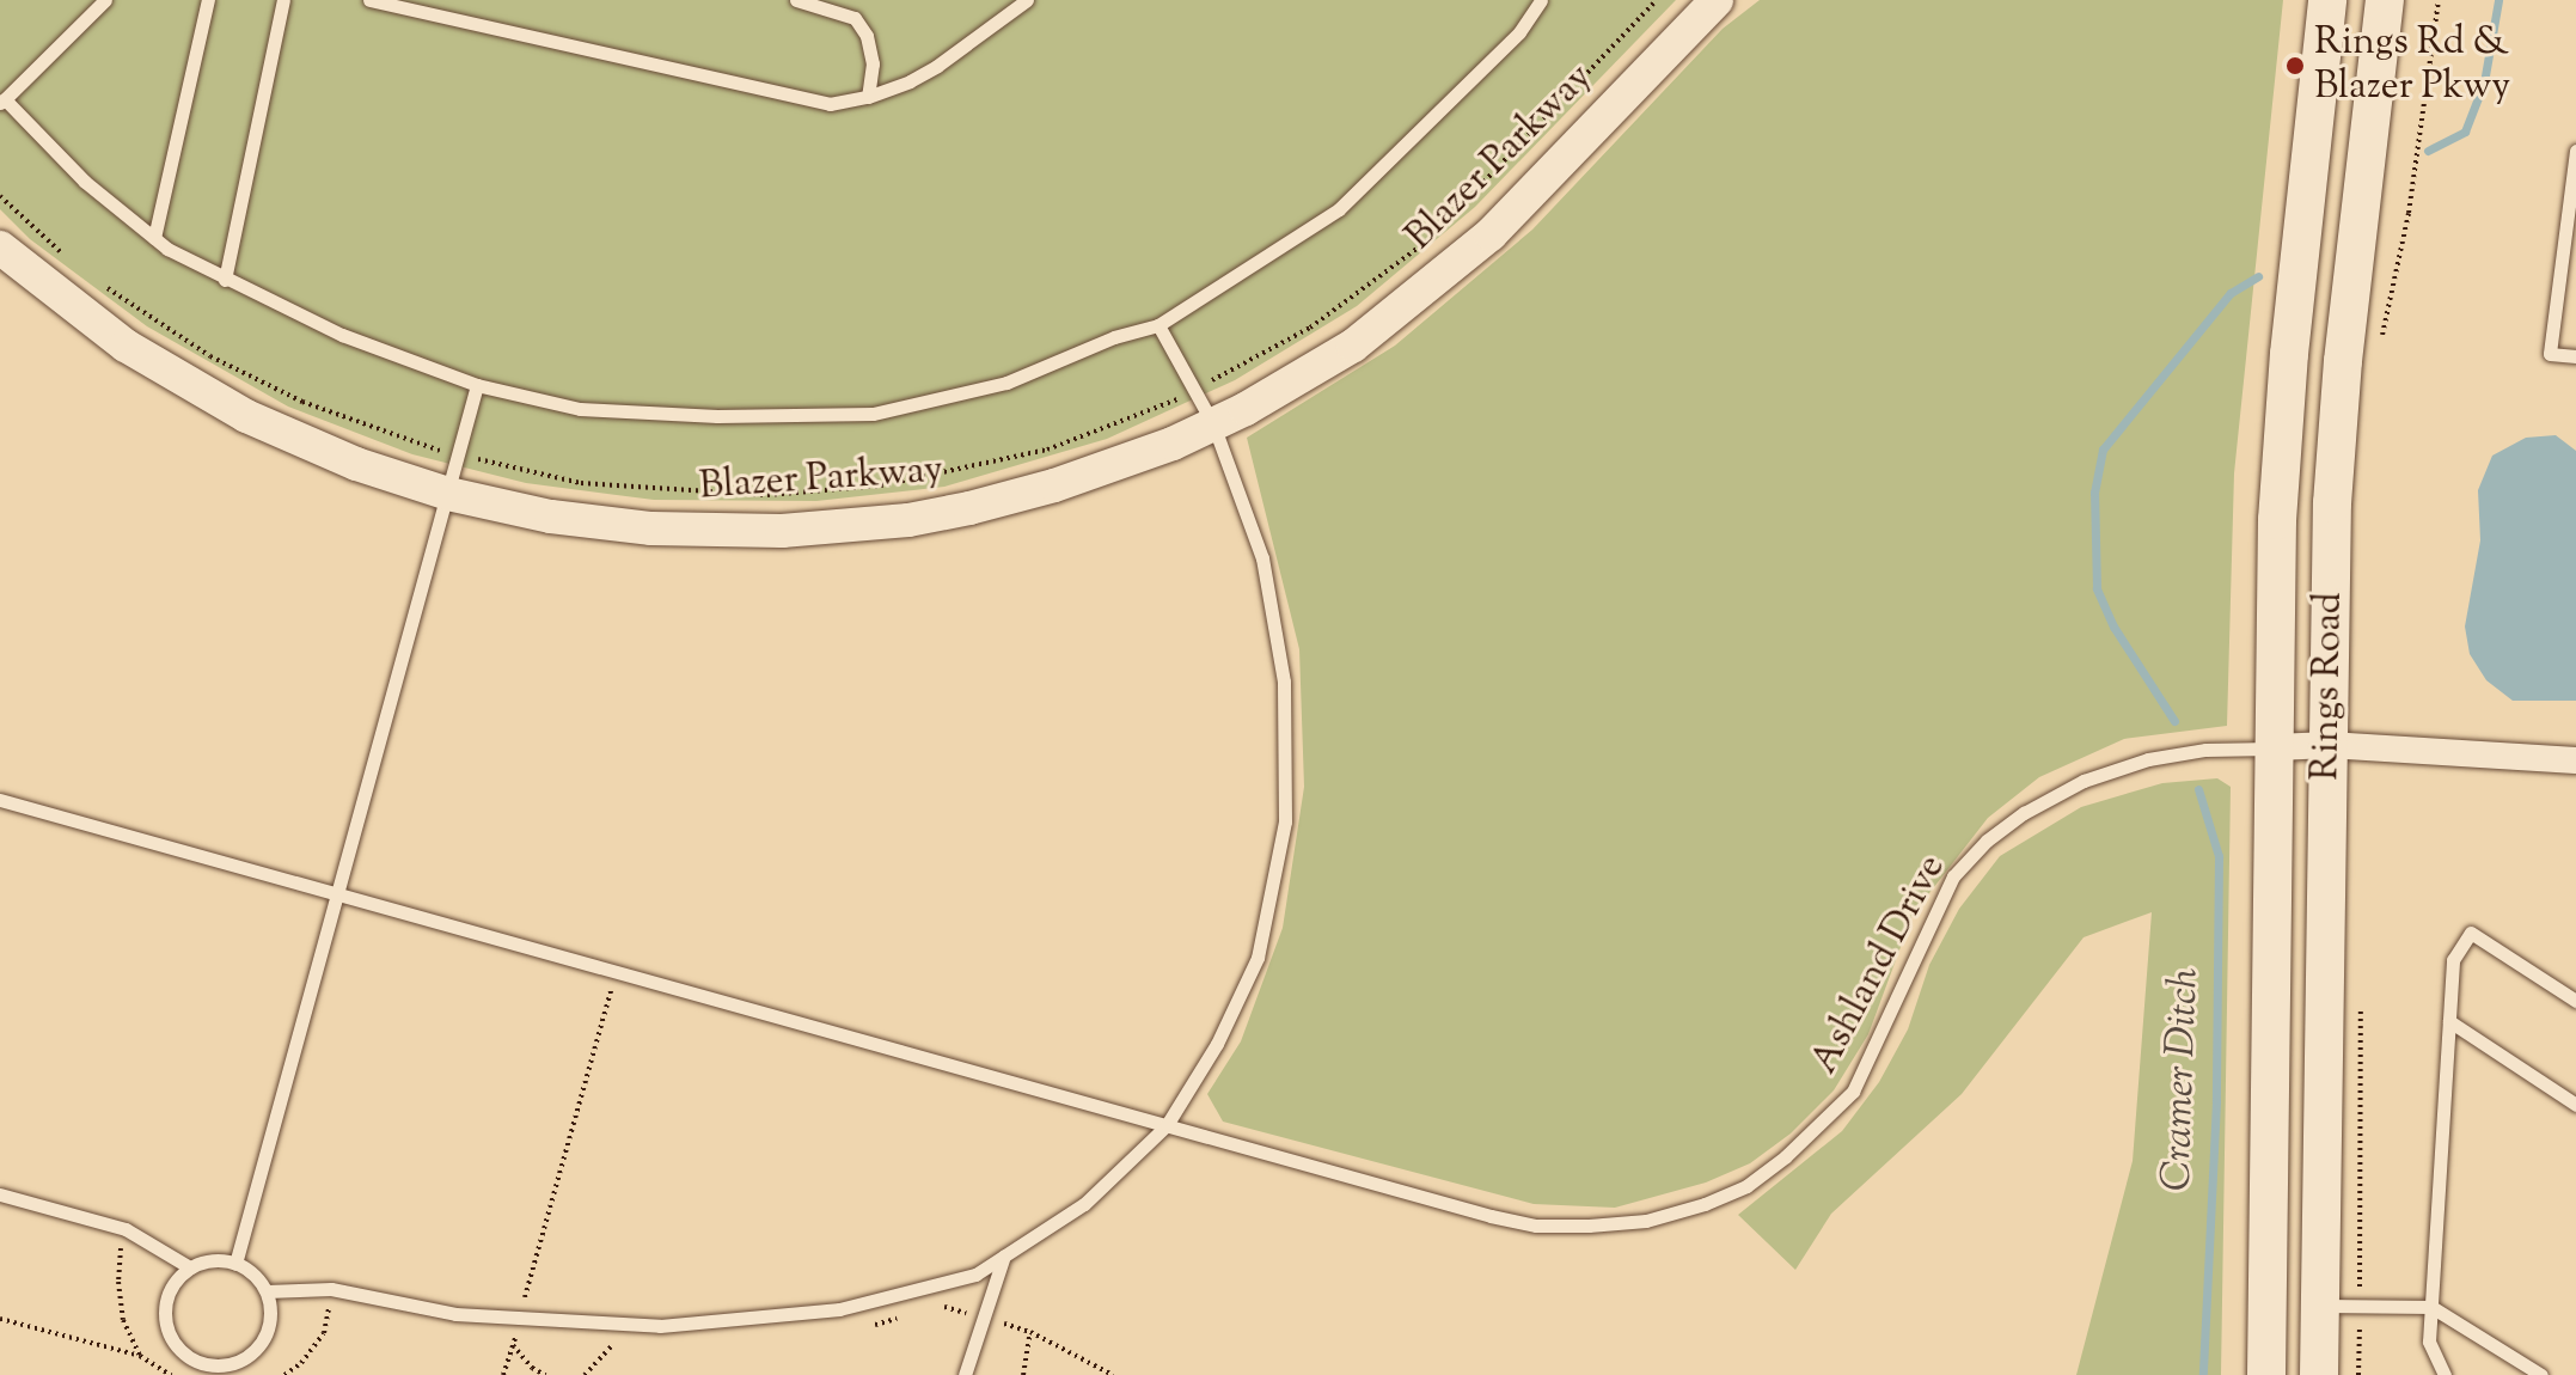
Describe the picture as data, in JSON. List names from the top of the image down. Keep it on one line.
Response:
{"streets":{"main road":["Rings Road"],"street":["Blazer Parkway"],"lane":["Ashland Drive"]},"crossings":[["Rings Road","Ashland Drive"]],"water":["Cramer Ditch"],"places":["Rings Rd & Blazer Pkwy"]}
